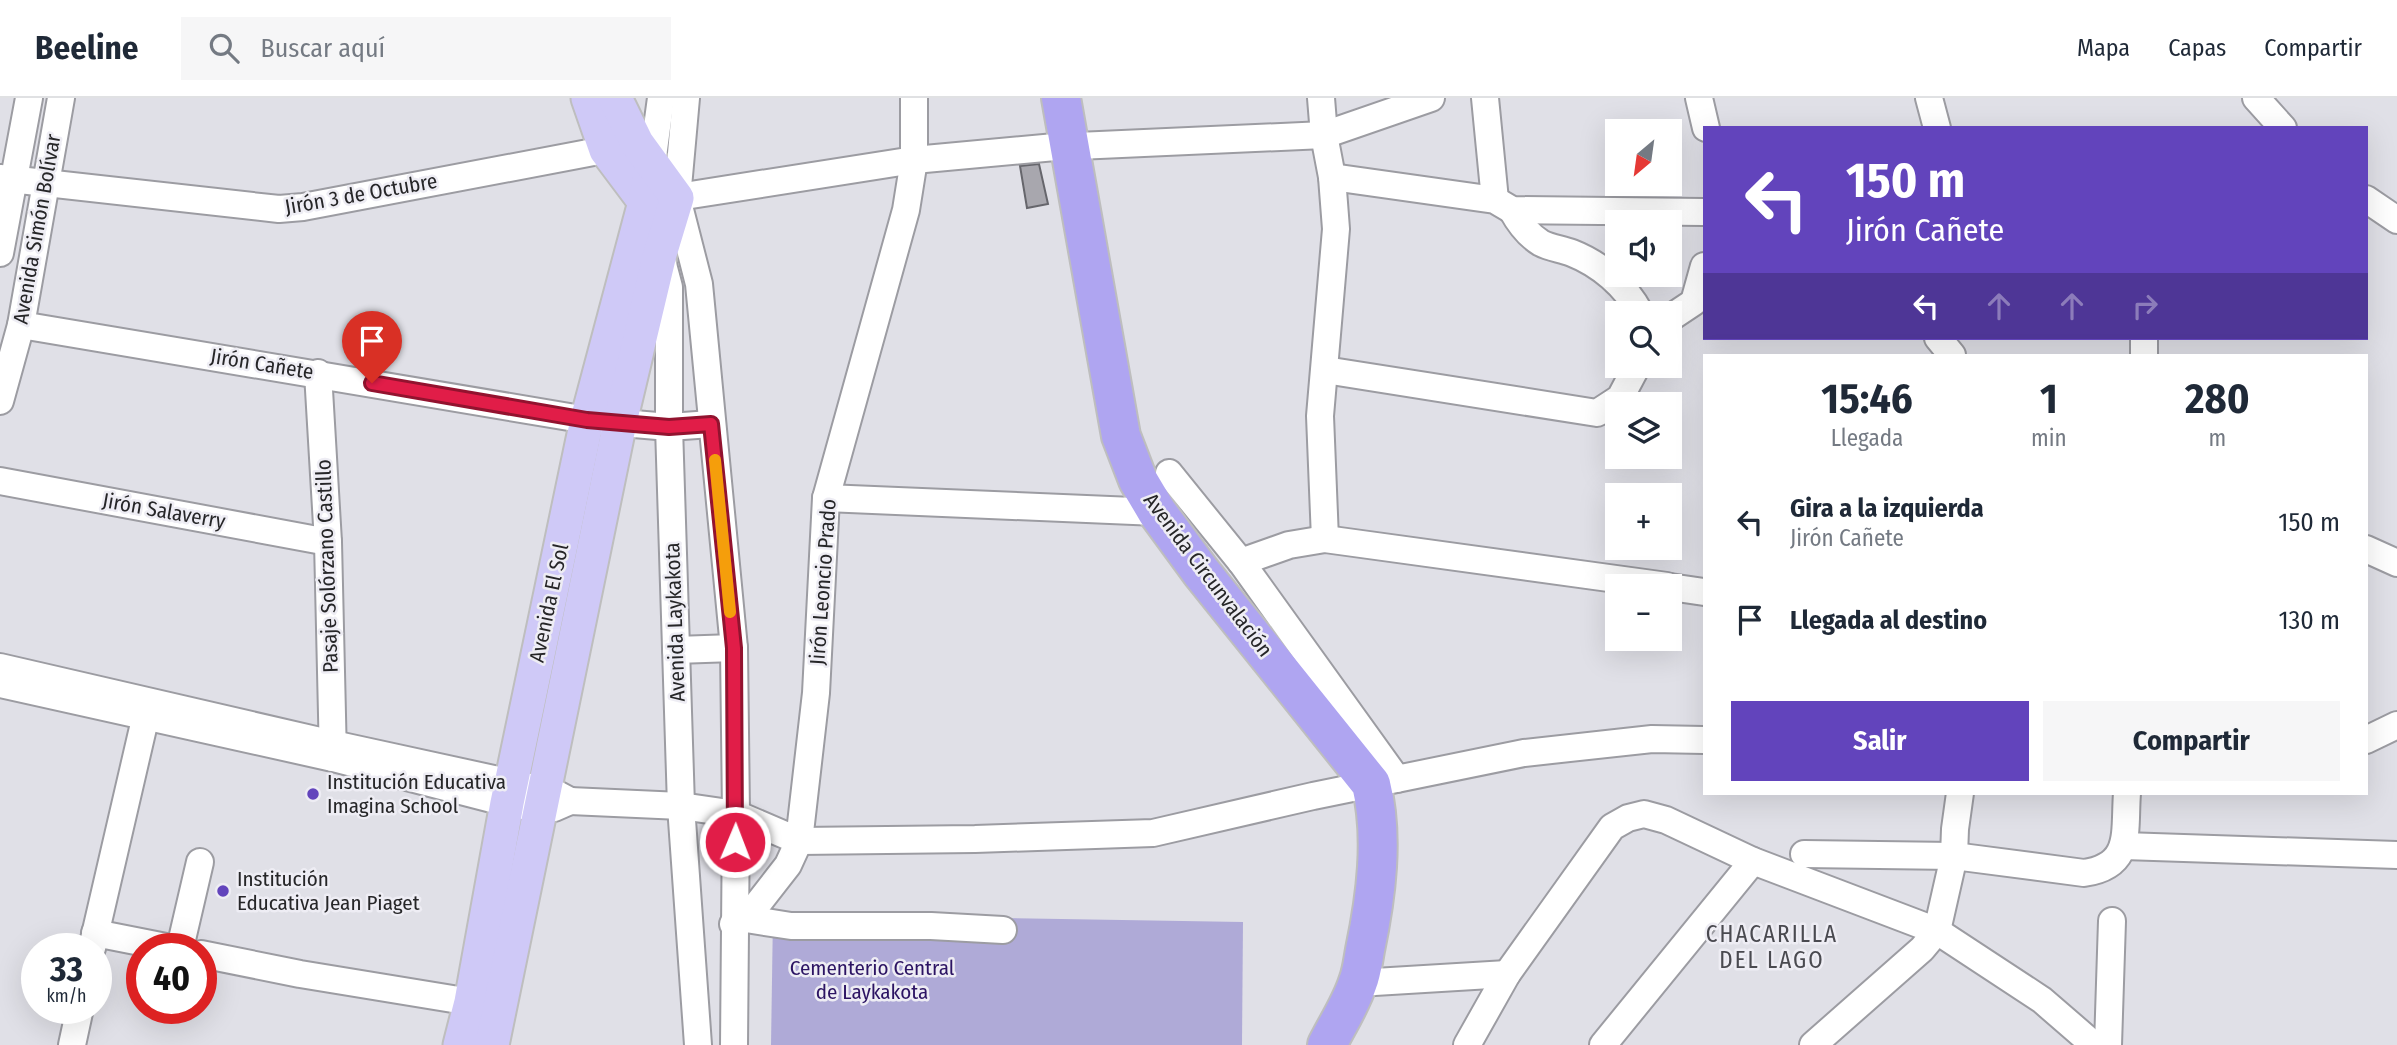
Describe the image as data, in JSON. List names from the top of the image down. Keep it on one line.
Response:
{"streets":{"highway":["Avenida Circunvalación"],"main road":["Avenida El Sol"],"street":["Jirón 3 de Octubre","Avenida Simón Bolívar","Jirón Cañete","Jirón Salaverry","Pasaje Solórzano Castillo","Jirón Leoncio Prado","Avenida Laykakota"]},"crossings":[["Jirón 3 de Octubre","Avenida Simón Bolívar"],["Avenida Simón Bolívar","Jirón Cañete"],["Jirón Cañete","Pasaje Solórzano Castillo"],["Jirón Cañete","Avenida El Sol"],["Jirón Cañete","Avenida Laykakota"],["Jirón Salaverry","Pasaje Solórzano Castillo"],["Avenida El Sol","Avenida Laykakota"]],"districts":["CHACARILLA DEL LAGO"],"parks":["Cementerio Central de Laykakota"],"places":["Institución Educativa Imagina School","Institución Educativa Jean Piaget"],"north":"bottom left","page":{"header":"Beeline","search":"Buscar aquí","nav":["Mapa","Capas","Compartir"],"map_buttons":["+","−"],"turn":["150 m","Jirón Cañete"],"eta":["15:46","Llegada","1","min","280","m"],"list":[{"name":"Gira a la izquierda","note":"Jirón Cañete","value":"150 m"},{"name":"Llegada al destino","value":"130 m"}],"buttons":["Salir","Compartir"],"speed":"33 km/h","limit":"40"}}
